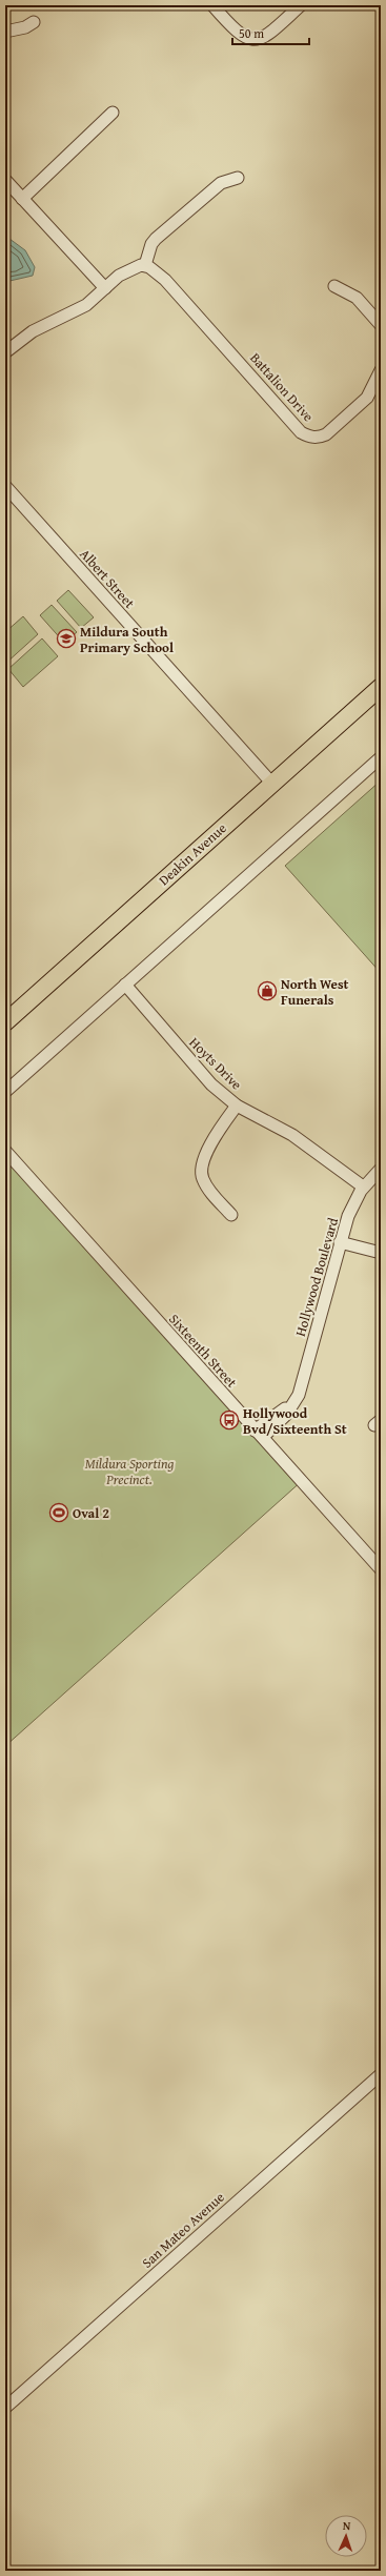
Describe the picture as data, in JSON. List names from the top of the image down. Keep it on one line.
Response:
{"streets":{"highway":["Deakin Avenue"],"street":["Battalion Drive","Albert Street","Hoyts Drive","Hollywood Boulevard","Sixteenth Street","San Mateo Avenue"]},"crossings":[["Albert Street","Deakin Avenue"],["Hoyts Drive","Hollywood Boulevard"],["Hollywood Boulevard","Sixteenth Street"]],"parks":["Mildura Sporting Precinct."],"places":{"school or university":["Mildura South Primary School"],"shop":["North West Funerals"],"bus stop":["Hollywood Bvd/Sixteenth St"],"sports":["Oval 2"]},"scale_bar":"50 m","north":"top"}
